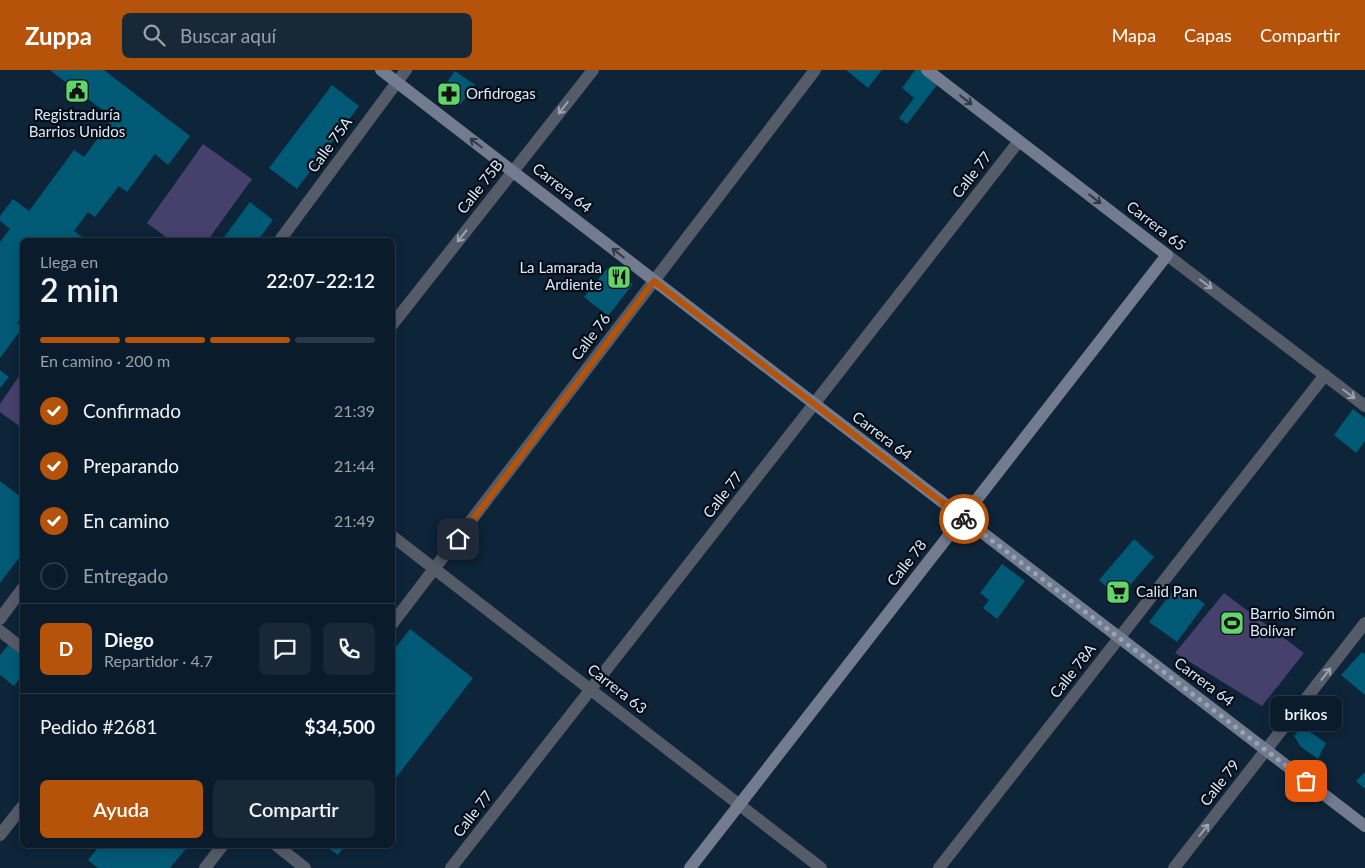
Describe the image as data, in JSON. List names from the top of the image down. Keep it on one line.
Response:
{"streets":{"street":["Calle 75A","Calle 77","Calle 75B","Carrera 64","Carrera 65","Calle 76","Calle 78","Calle 78A","Carrera 63","Calle 79"]},"crossings":[["Calle 75A","Carrera 64"],["Calle 77","Carrera 64"],["Calle 77","Carrera 65"],["Calle 77","Carrera 63"],["Calle 75B","Carrera 64"],["Carrera 64","Calle 76"],["Carrera 64","Calle 78"],["Carrera 64","Calle 78A"],["Carrera 64","Calle 79"],["Carrera 65","Calle 78"],["Carrera 65","Calle 78A"],["Calle 76","Carrera 63"],["Calle 78","Carrera 63"]],"one_way":["Calle 75B","Carrera 65","Calle 79"],"places":{"public building":["Registraduría Barrios Unidos"],"pharmacy":["Orfidrogas"],"restaurant":["La Lamarada Ardiente"],"supermarket":["Calid Pan"],"sports":["Barrio Simón Bolívar"],"other":["brikos"]},"page":{"header":"Zuppa","search":"Buscar aquí","nav":["Mapa","Capas","Compartir"],"heading":["2 min","Llega en","22:07–22:12"],"panel":["Diego","Repartidor · 4.7","Pedido #2681","$34,500"],"bar":"En camino · 200 m","list":[["Confirmado","21:39"],["Preparando","21:44"],["En camino","21:49"],"Entregado"],"round":"D","bubble":"brikos","buttons":["Ayuda","Compartir"]}}
